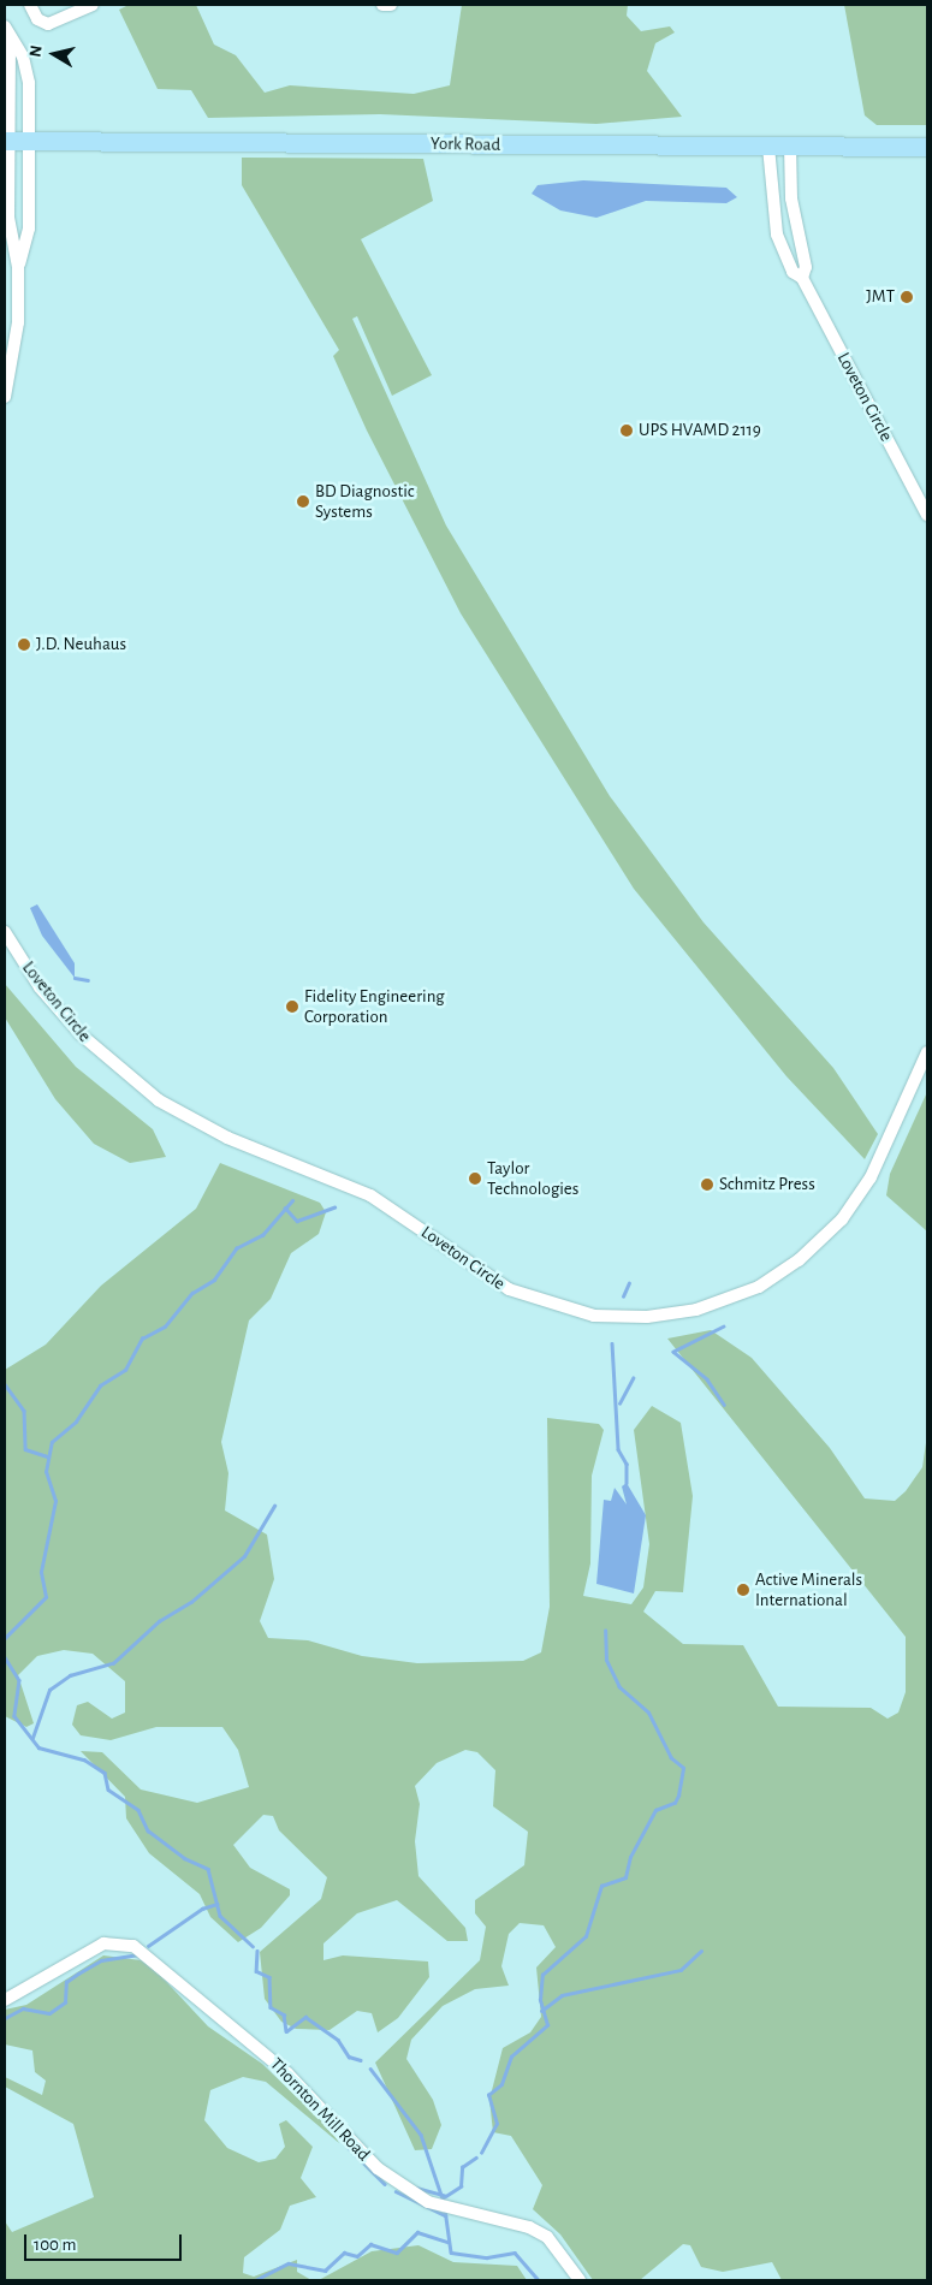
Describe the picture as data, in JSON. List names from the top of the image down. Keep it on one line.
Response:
{"streets":{"main road":["York Road"],"street":["Loveton Circle","Thornton Mill Road"]},"crossings":[["York Road","Loveton Circle"]],"places":["JMT","UPS HVAMD 2119","BD Diagnostic Systems","J.D. Neuhaus","Fidelity Engineering Corporation","Taylor Technologies","Schmitz Press","Active Minerals International"],"scale_bar":"100 m","north":"left"}
